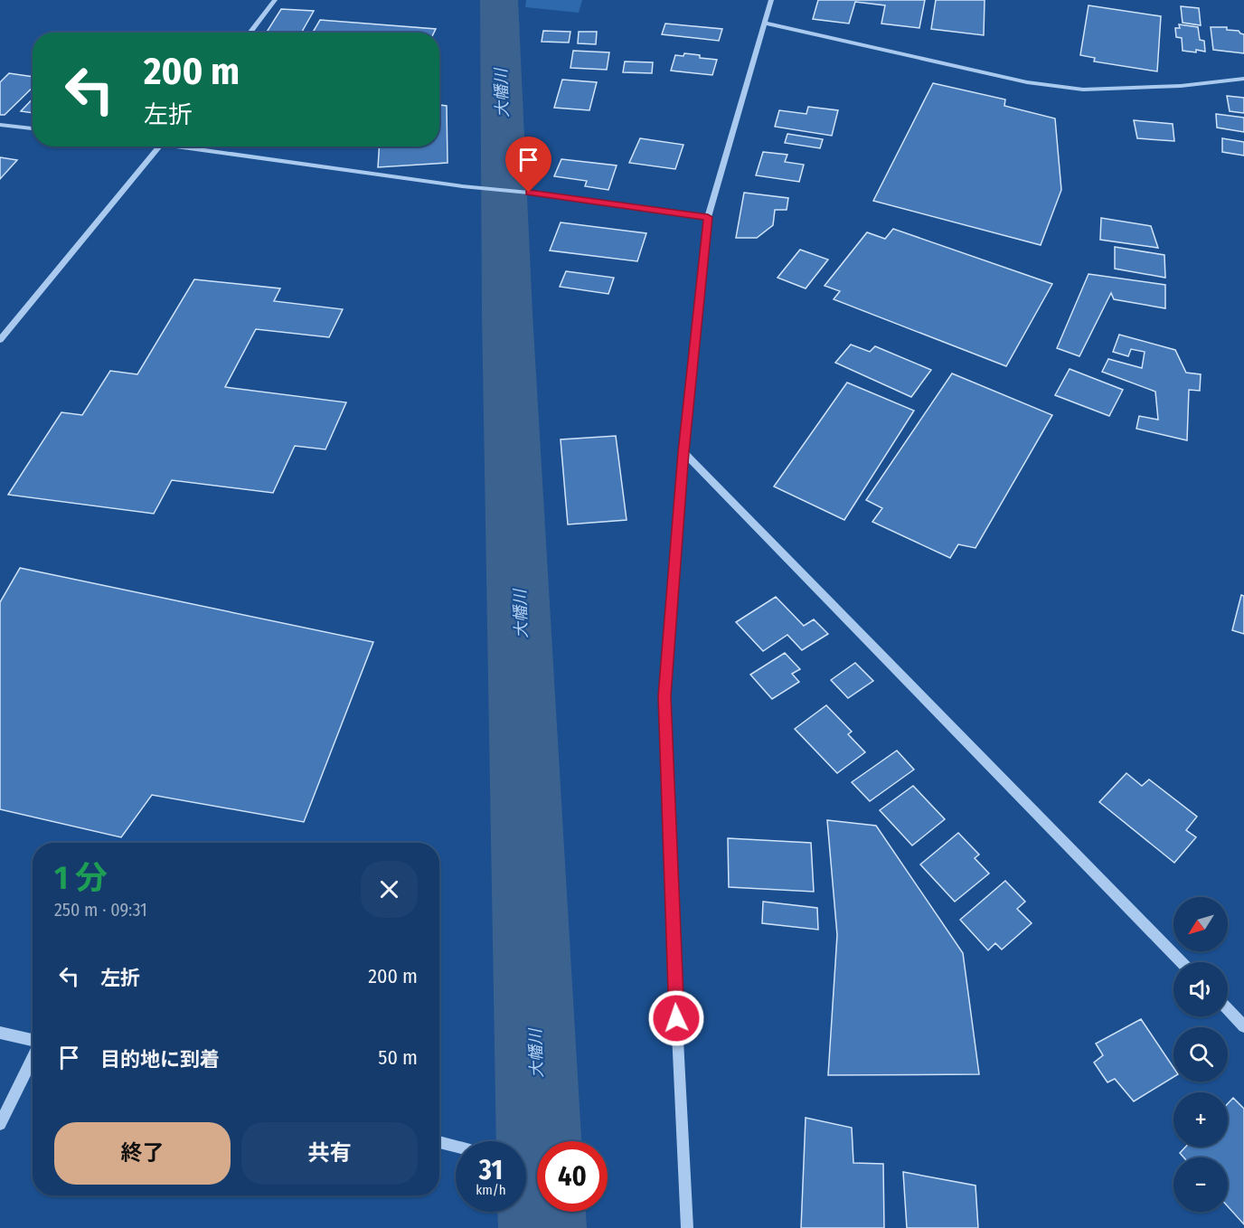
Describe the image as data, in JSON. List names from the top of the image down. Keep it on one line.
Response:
{"water":["大幡川"],"north":"bottom left","page":{"turn":["200 m","左折"],"heading":["1 分","250 m · 09:31"],"map_buttons":["+","−"],"list":[{"name":"左折","value":"200 m"},{"name":"目的地に到着","value":"50 m"}],"buttons":["終了","共有"],"speed":"31 km/h","limit":"40"}}
